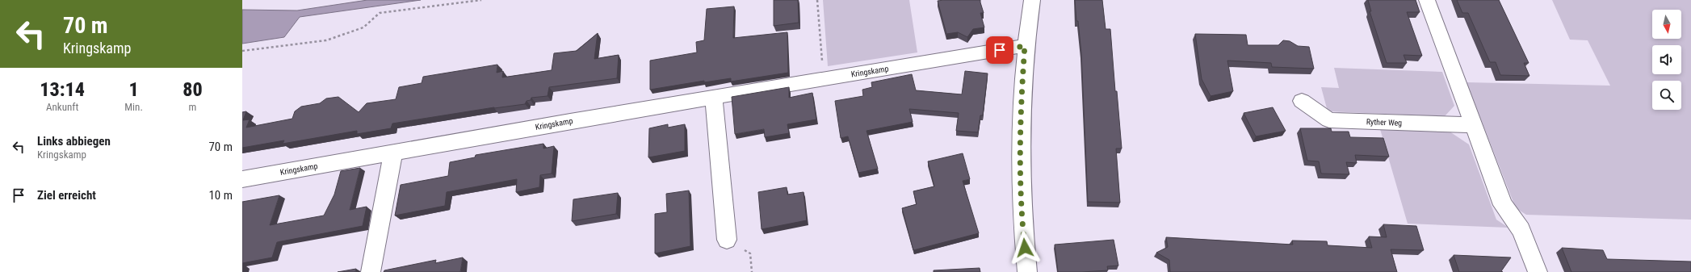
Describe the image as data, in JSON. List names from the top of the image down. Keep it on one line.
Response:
{"streets":{"street":["Kringskamp","Ryther Weg"]},"north":"bottom","page":{"turn":["70 m","Kringskamp"],"eta":["13:14","Ankunft","1","Min.","80","m"],"list":[{"name":"Links abbiegen","note":"Kringskamp","value":"70 m"},{"name":"Ziel erreicht","value":"10 m"}]}}
